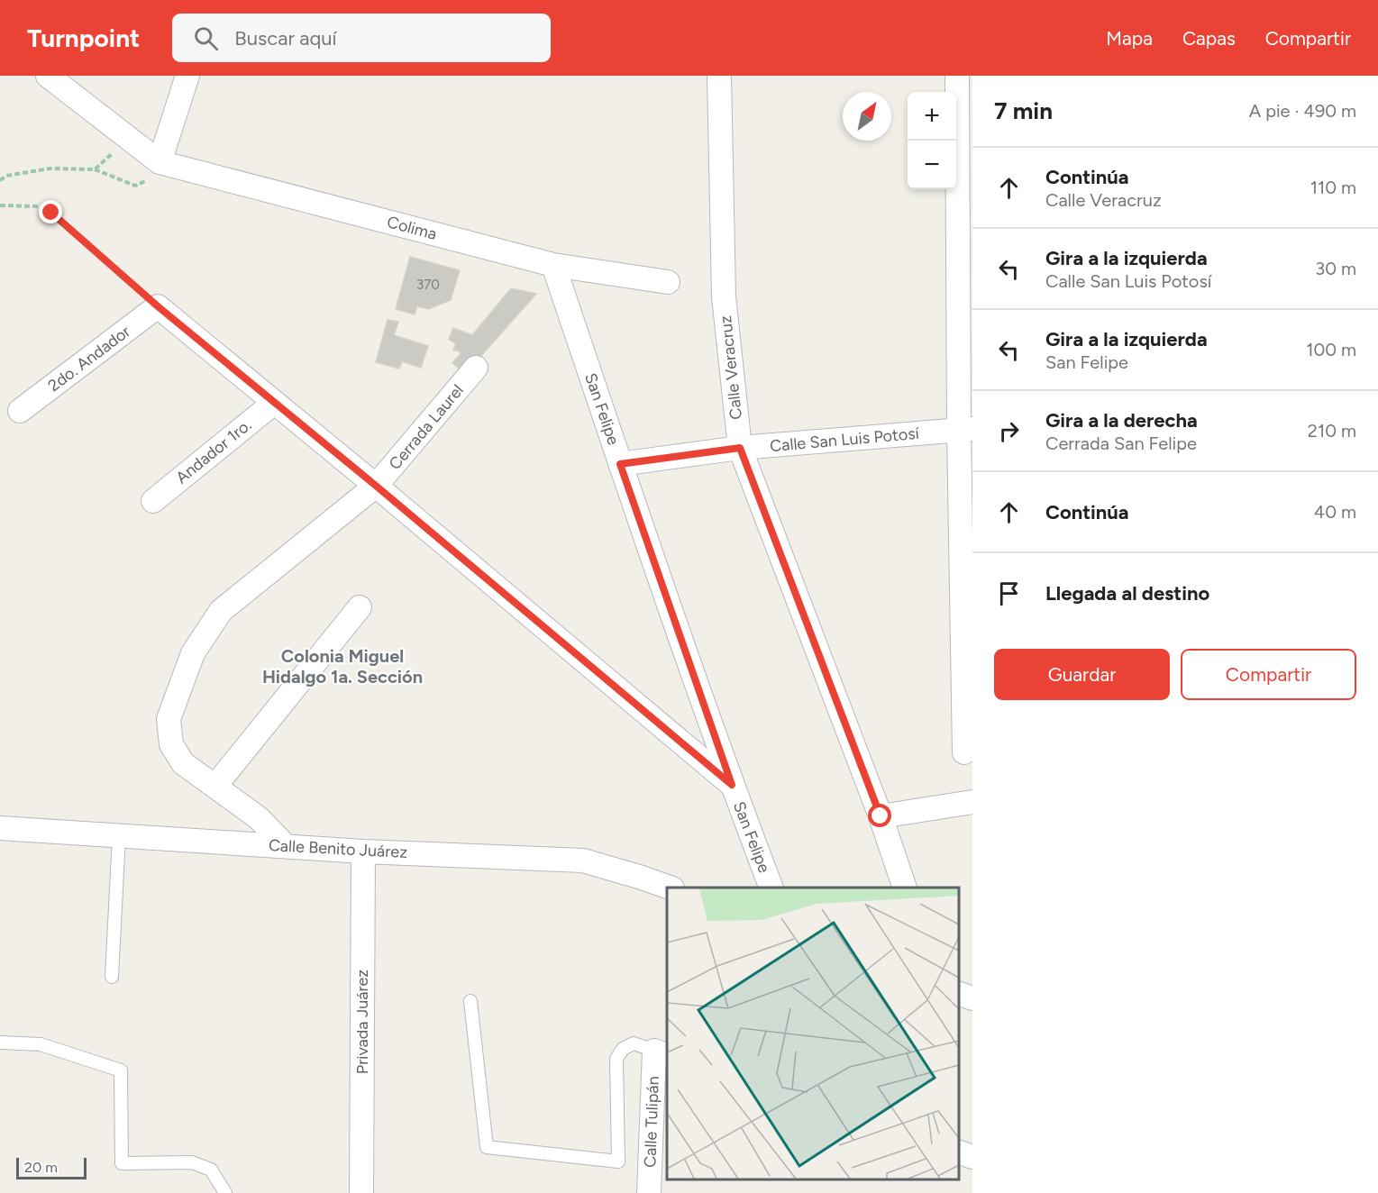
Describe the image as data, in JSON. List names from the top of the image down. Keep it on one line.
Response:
{"streets":{"street":["Colima","2do. Andador","Calle Veracruz","San Felipe","Cerrada Laurel","Calle San Luis Potosí","Andador 1ro.","Calle Benito Juárez","Privada Juárez","Calle Tulipán"]},"crossings":[["Colima","San Felipe"],["Calle Veracruz","Calle San Luis Potosí"],["San Felipe","Calle San Luis Potosí"],["Cerrada Laurel","Calle Benito Juárez"],["Calle Benito Juárez","Privada Juárez"]],"districts":["Colonia Miguel Hidalgo 1a. Sección"],"house_numbers":["370"],"scale_bar":"20 m","north":"top right","page":{"header":"Turnpoint","search":"Buscar aquí","nav":["Mapa","Capas","Compartir"],"heading":["7 min","A pie · 490 m"],"map_buttons":["+","−"],"list":[["Continúa","Calle Veracruz","110 m"],["Gira a la izquierda","Calle San Luis Potosí","30 m"],["Gira a la izquierda","San Felipe","100 m"],["Gira a la derecha","Cerrada San Felipe","210 m"],["Continúa","40 m"],"Llegada al destino"],"buttons":["Guardar","Compartir"],"scale":"20 m"}}
